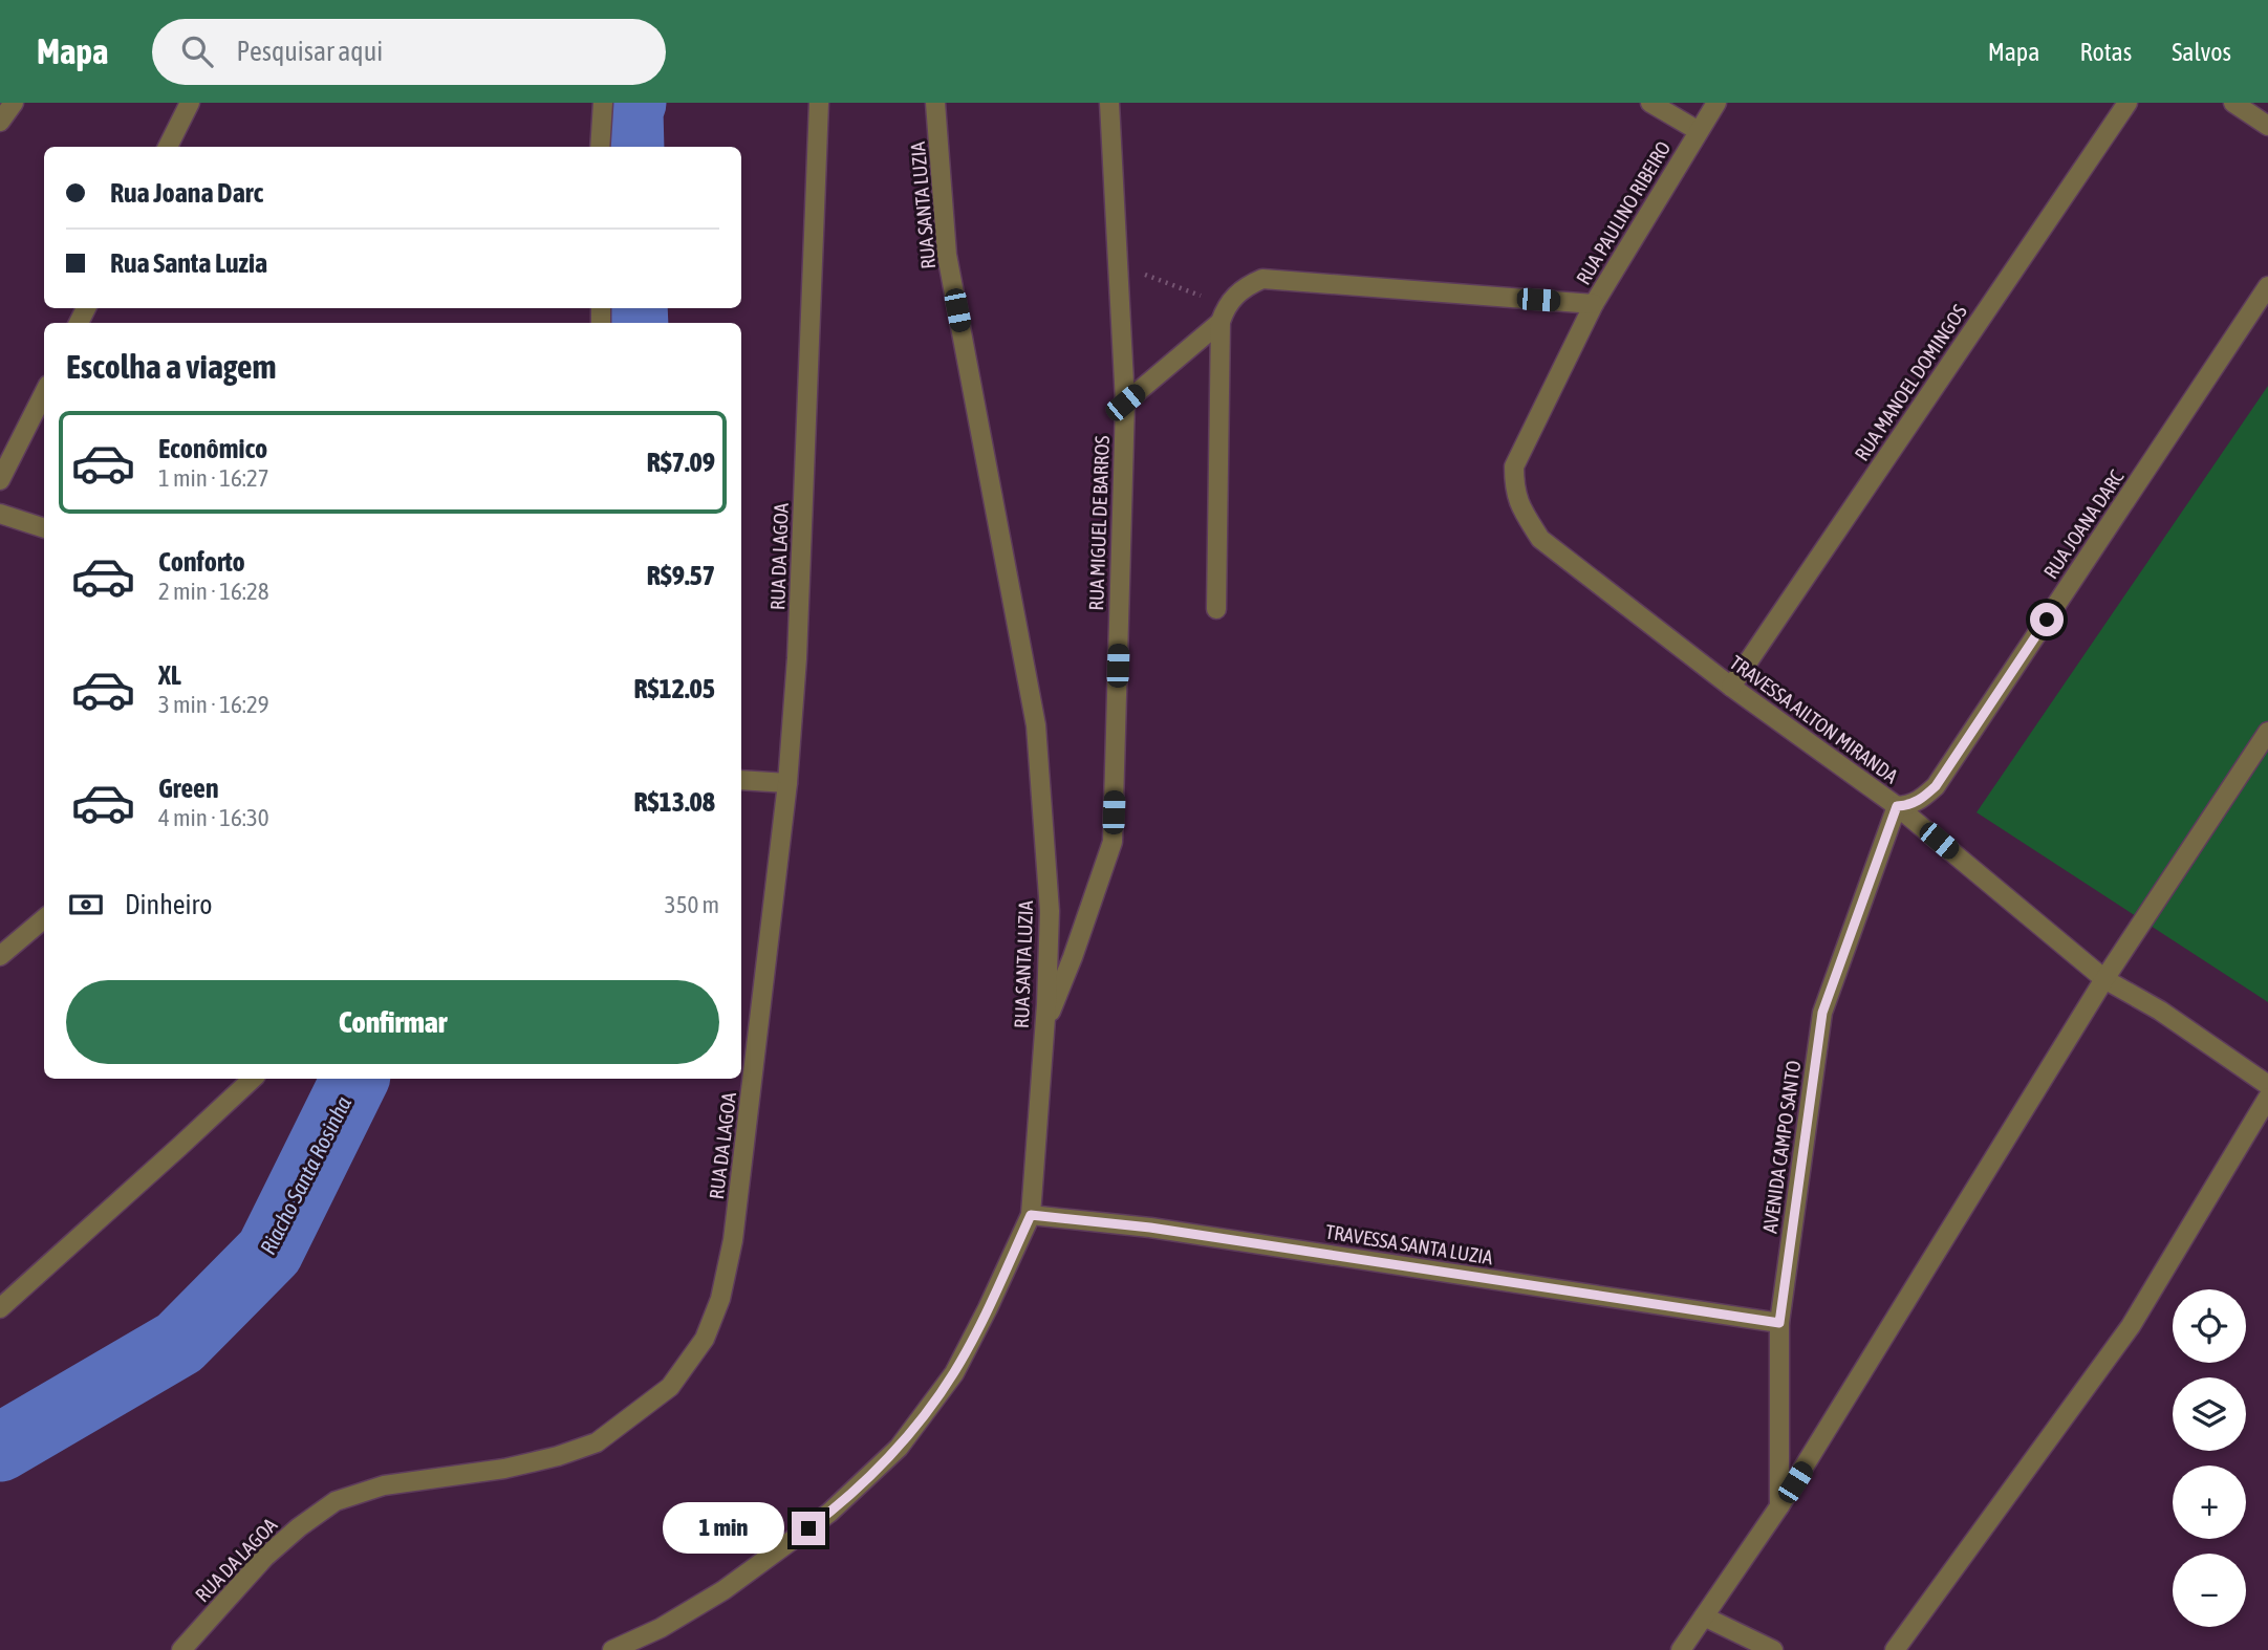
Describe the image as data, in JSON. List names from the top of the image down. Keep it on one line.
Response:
{"streets":{"street":["RUA SANTA LUZIA","RUA PAULINO RIBEIRO","RUA MANOEL DOMINGOS","RUA MIGUEL DE BARROS","RUA JOANA DARC","RUA DA LAGOA","TRAVESSA AILTON MIRANDA","AVENIDA CAMPO SANTO","TRAVESSA SANTA LUZIA"]},"crossings":[["RUA SANTA LUZIA","RUA MIGUEL DE BARROS"],["RUA SANTA LUZIA","TRAVESSA SANTA LUZIA"],["RUA PAULINO RIBEIRO","TRAVESSA AILTON MIRANDA"],["RUA MANOEL DOMINGOS","TRAVESSA AILTON MIRANDA"],["RUA JOANA DARC","TRAVESSA AILTON MIRANDA"],["RUA JOANA DARC","AVENIDA CAMPO SANTO"],["TRAVESSA AILTON MIRANDA","AVENIDA CAMPO SANTO"],["AVENIDA CAMPO SANTO","TRAVESSA SANTA LUZIA"]],"water":["Riacho Santa Rosinha"],"page":{"header":"Mapa","search":"Pesquisar aqui","nav":["Mapa","Rotas","Salvos"],"banner":["Rua Joana Darc","Rua Santa Luzia"],"heading":"Escolha a viagem","list":[{"name":"Econômico","note":"1 min · 16:27","value":"R$7.09"},{"name":"Conforto","note":"2 min · 16:28","value":"R$9.57"},{"name":"XL","note":"3 min · 16:29","value":"R$12.05"},{"name":"Green","note":"4 min · 16:30","value":"R$13.08"}],"pay":["Dinheiro","350 m"],"buttons":"Confirmar","map_buttons":["+","−"],"bubble":"1 min"}}
